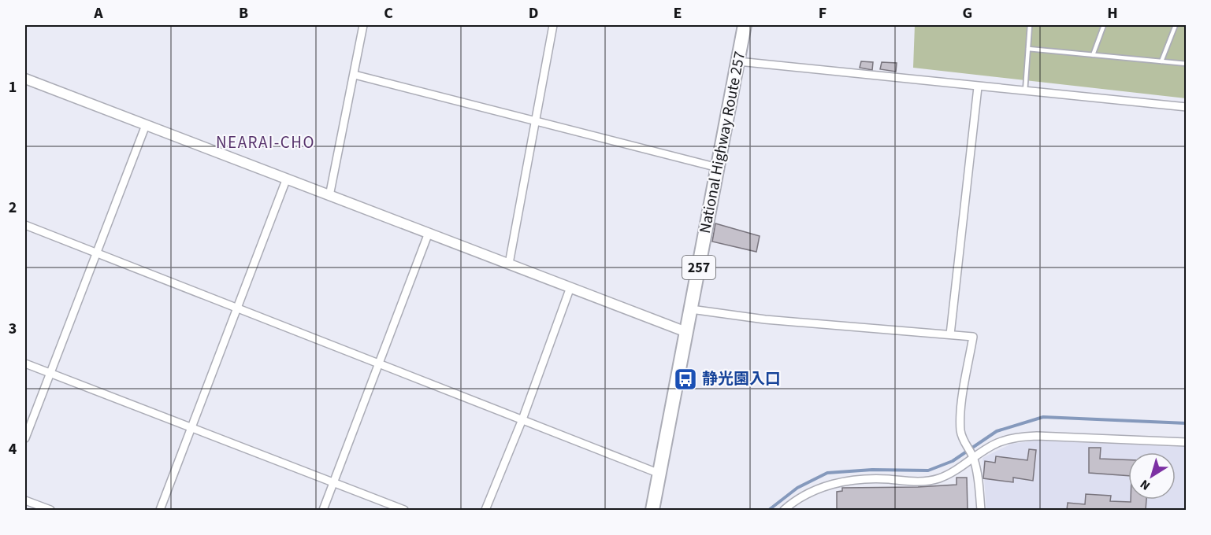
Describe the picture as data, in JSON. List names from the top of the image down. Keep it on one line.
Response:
{"streets":{"highway":["National Highway Route 257","257"]},"districts":["NEARAI-CHO"],"places":{"bus stop":["静光園入口"]},"north":"bottom left","grid":{"columns":["A","B","C","D","E","F","G","H"],"rows":["1","2","3","4"]}}
